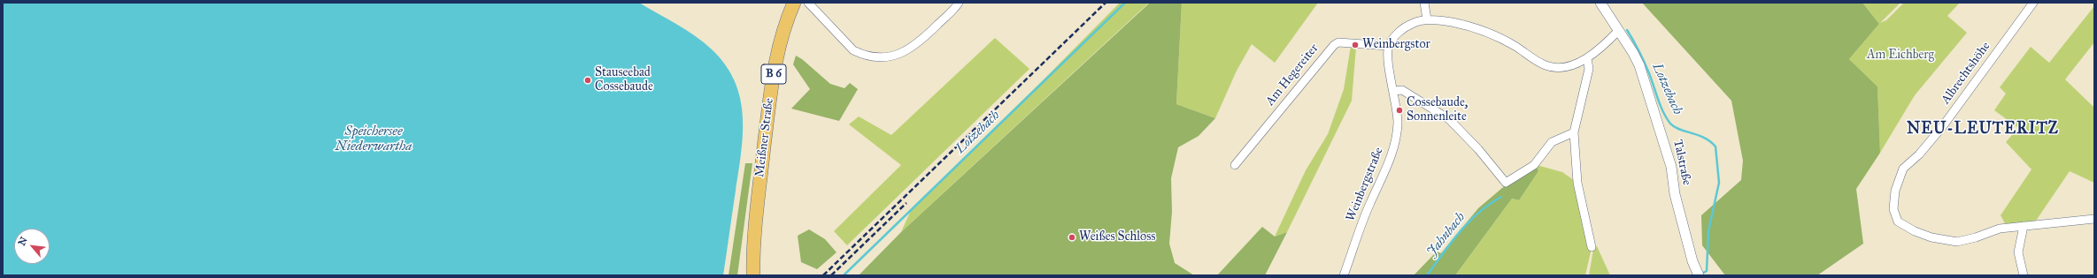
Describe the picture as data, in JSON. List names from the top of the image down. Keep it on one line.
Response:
{"streets":{"main road":["B 6","Meißner Straße"],"street":["Albrechtshöhe","Am Hegereiter","Talstraße","Weinbergstraße"]},"crossings":[["Am Hegereiter","Weinbergstraße"]],"districts":["NEU-LEUTERITZ"],"water":["Lotzebach","Speichersee Niederwartha","Jahnbach"],"parks":["Am Eichberg"],"places":["Weinbergstor","Stauseebad Cossebaude","Cossebaude, Sonnenleite","Weißes Schloss"],"north":"top left"}
